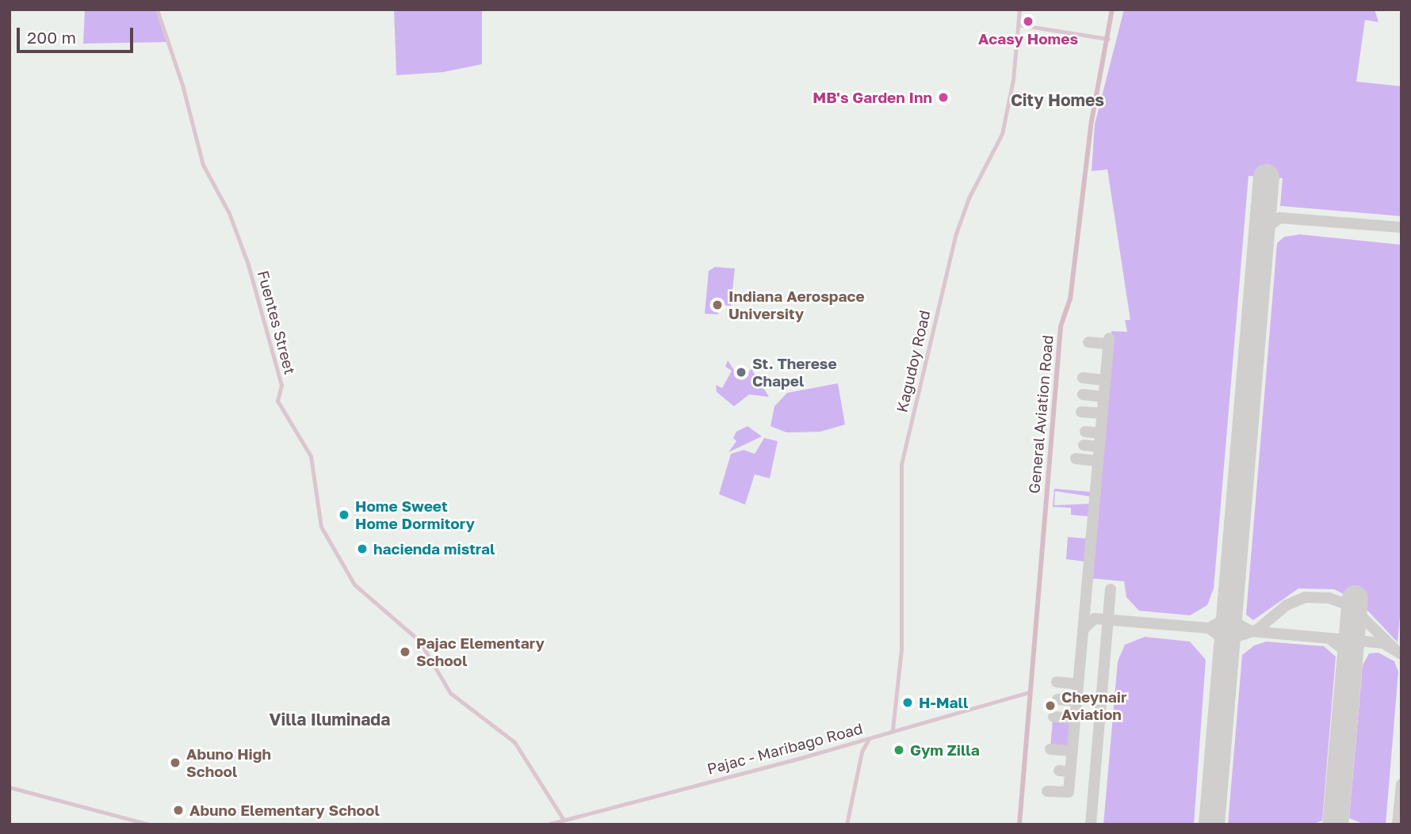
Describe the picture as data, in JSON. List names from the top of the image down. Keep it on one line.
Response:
{"streets":{"main road":["General Aviation Road"],"street":["Fuentes Street","Kagudoy Road","Pajac - Maribago Road"]},"crossings":[["Fuentes Street","Pajac - Maribago Road"],["Kagudoy Road","Pajac - Maribago Road"],["General Aviation Road","Pajac - Maribago Road"]],"districts":["City Homes","Villa Iluminada"],"places":["Acasy Homes","MB's Garden Inn","Indiana Aerospace University","St. Therese Chapel","Home Sweet Home Dormitory","hacienda mistral","Pajac Elementary School","H-Mall","Cheynair Aviation","Gym Zilla","Abuno High School","Abuno Elementary School"],"scale_bar":"200 m"}
